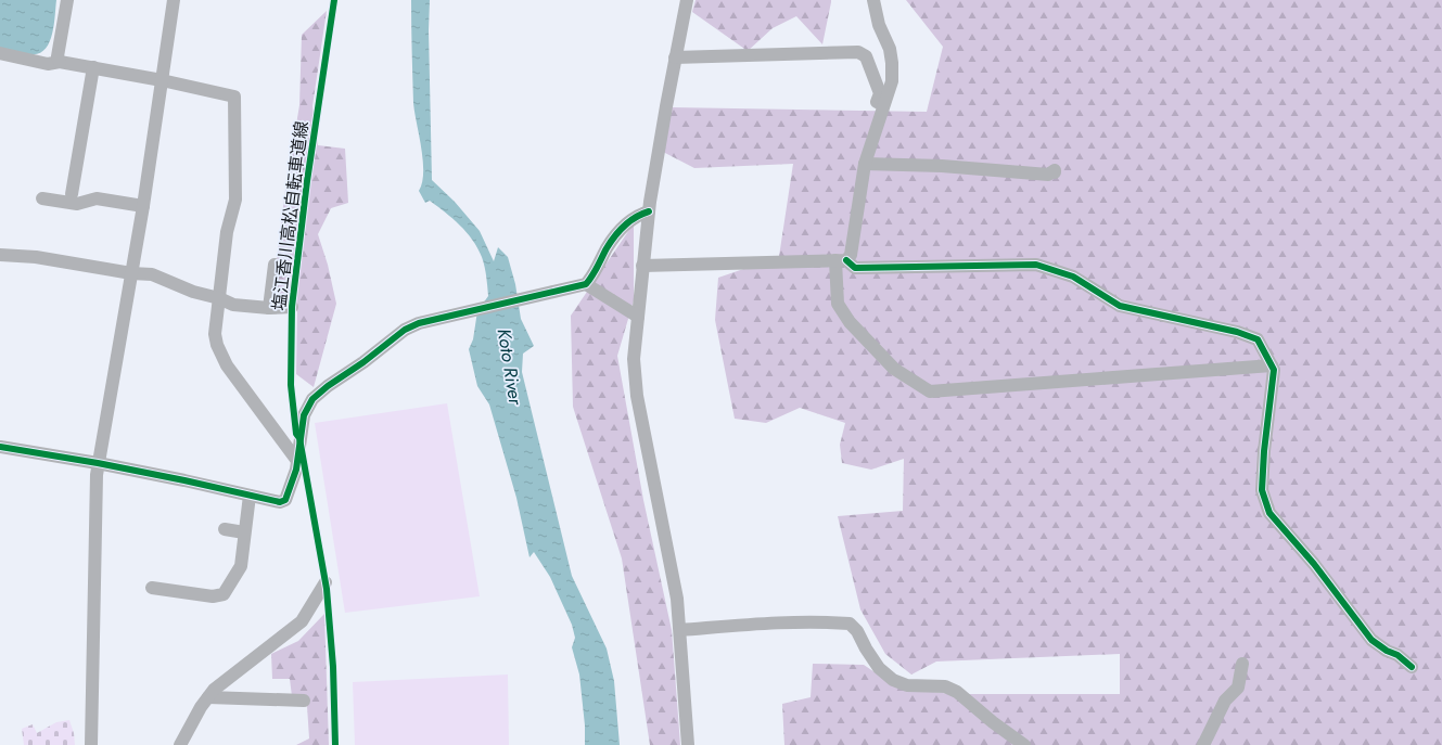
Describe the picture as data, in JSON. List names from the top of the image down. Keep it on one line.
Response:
{"streets":{"cycle path":["塩江香川高松自転車道線"]},"water":["Koto River"]}
